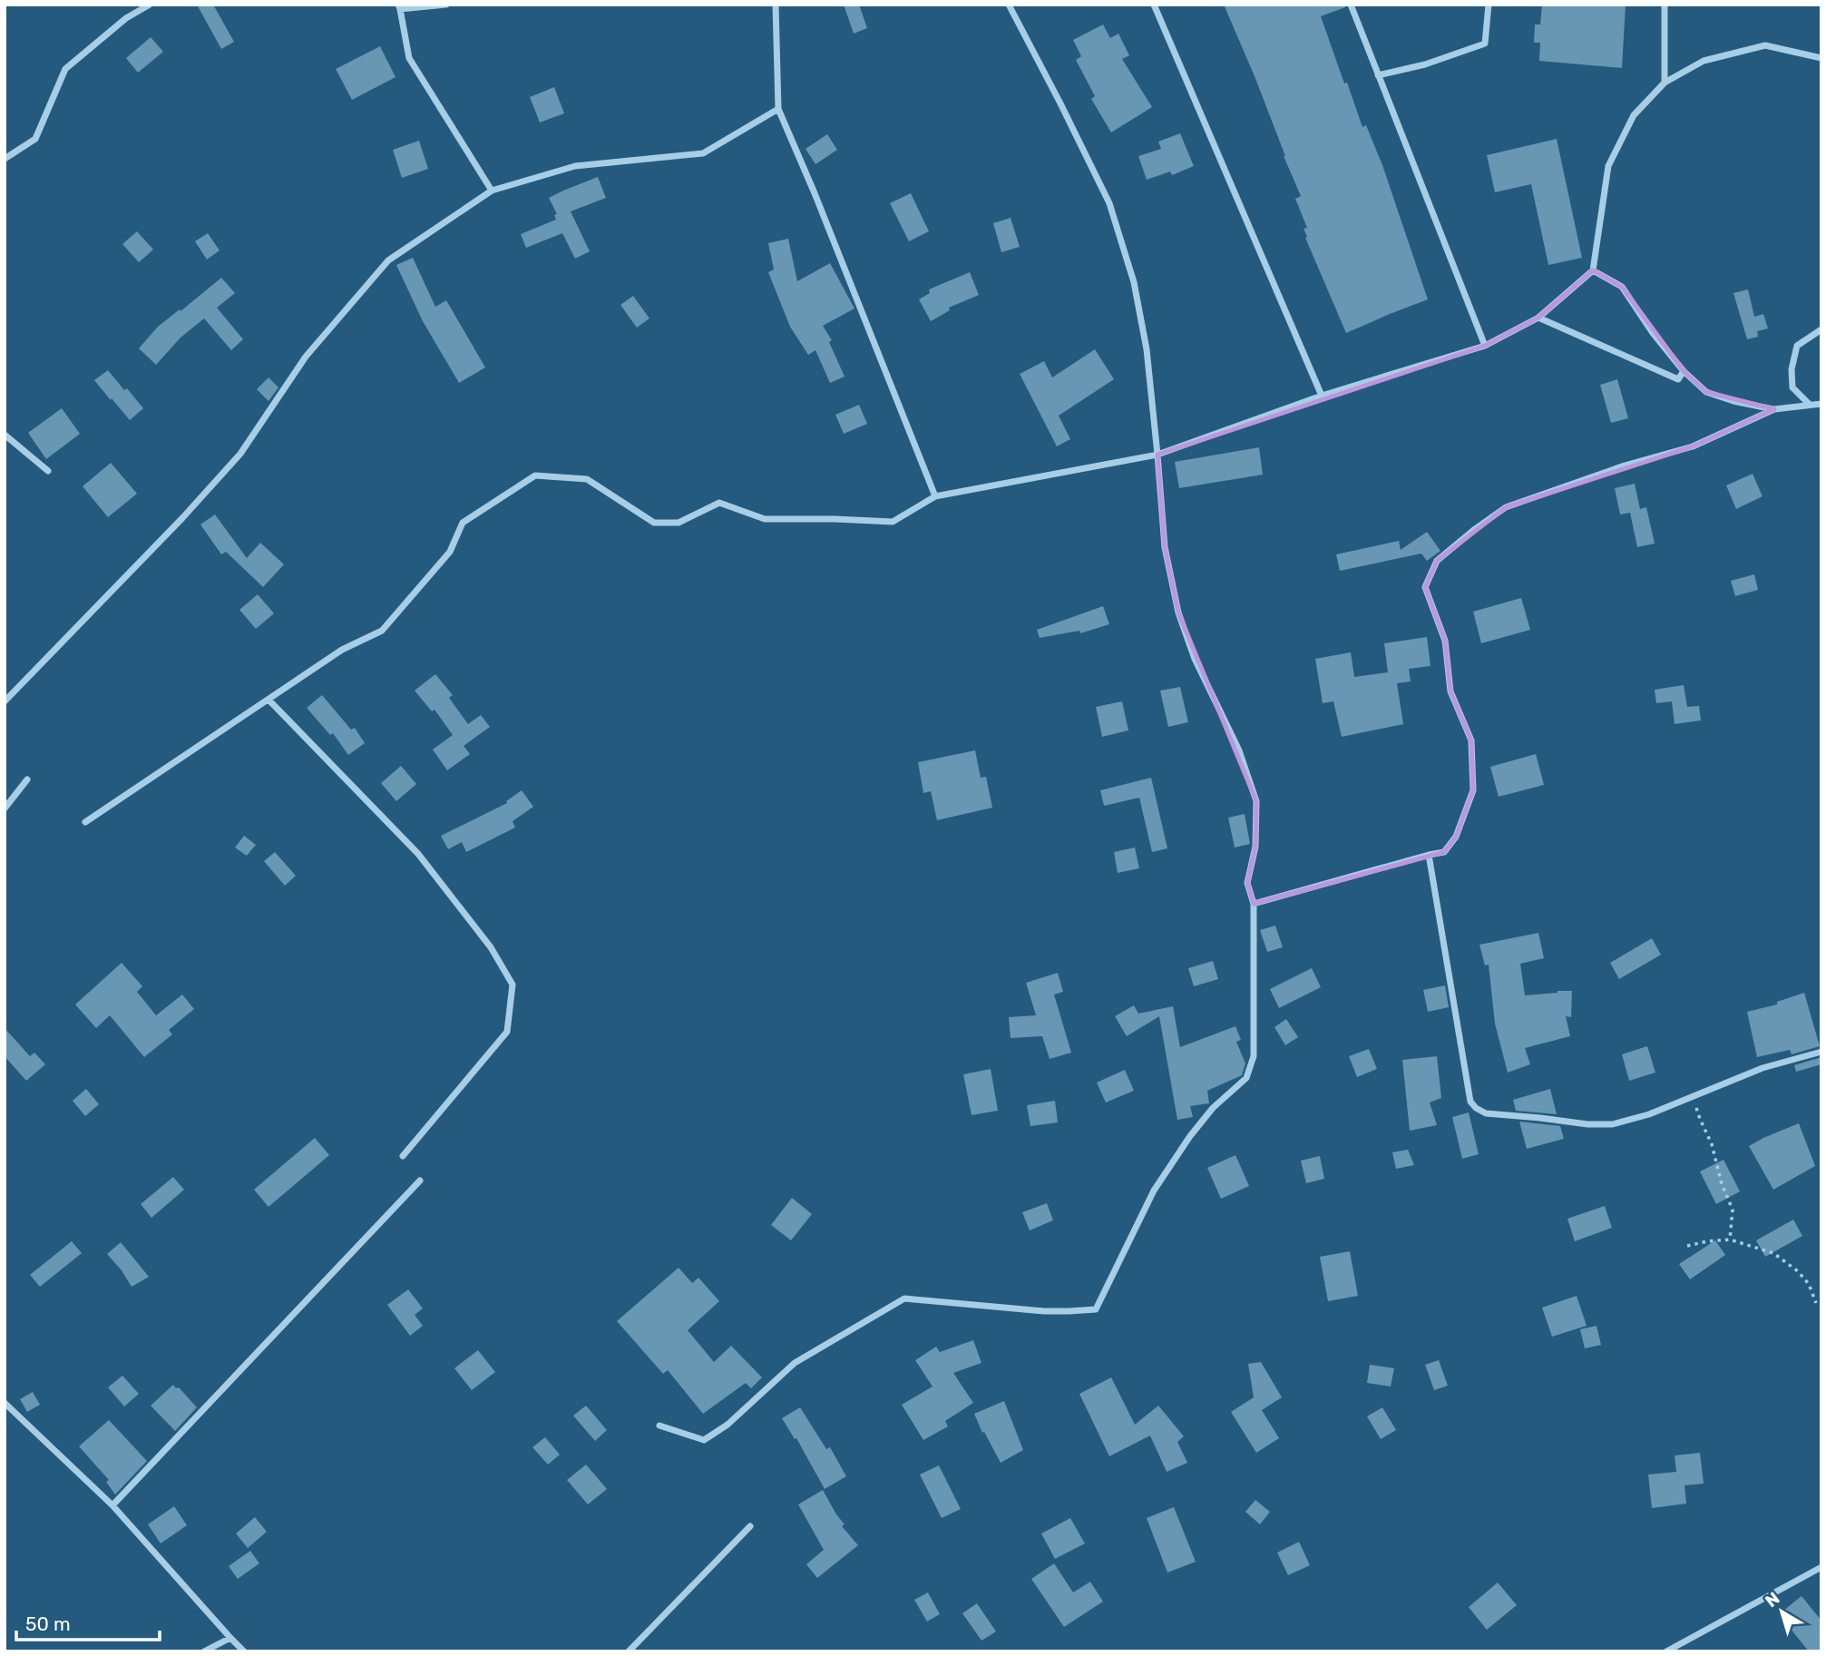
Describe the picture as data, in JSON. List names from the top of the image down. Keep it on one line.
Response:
{"scale_bar":"50 m","north":"top left"}
